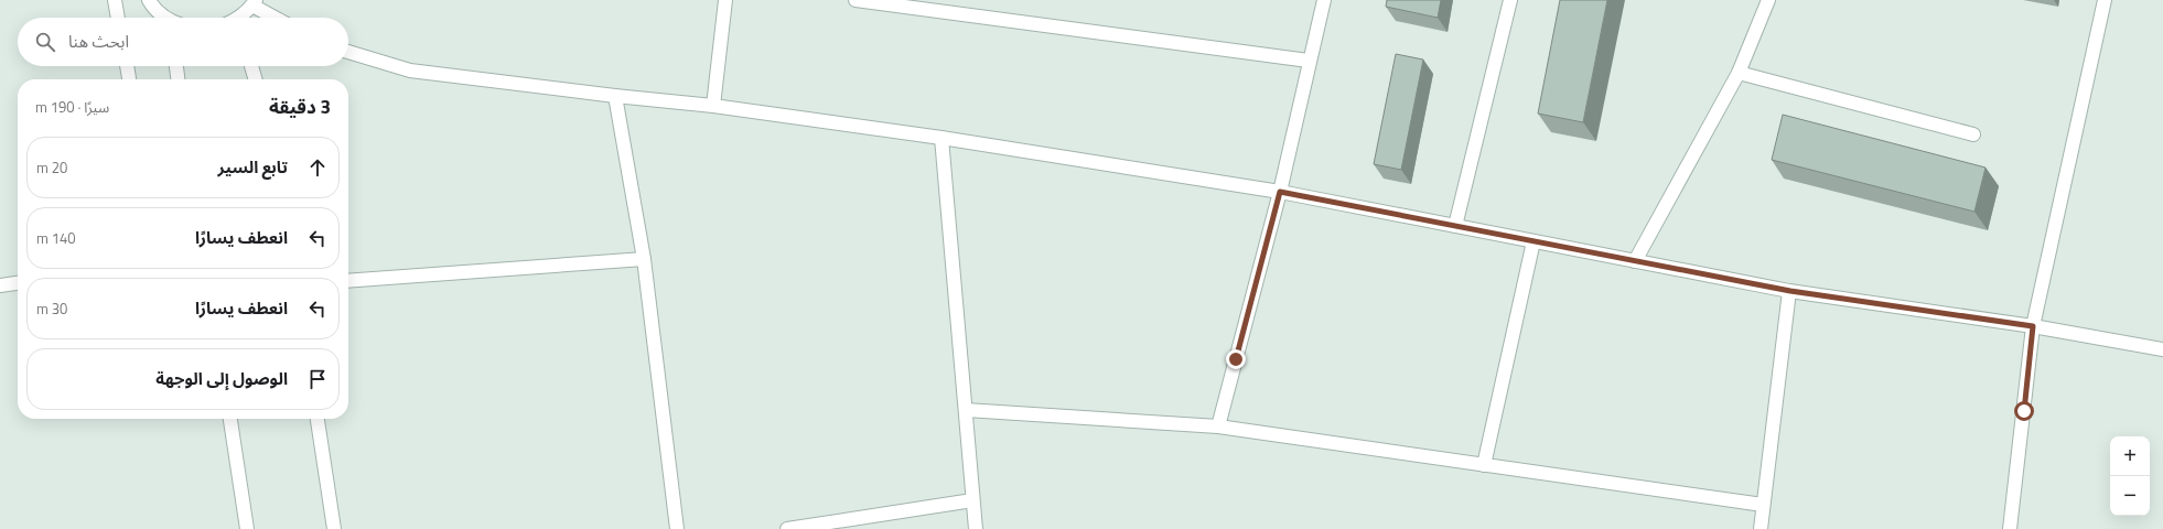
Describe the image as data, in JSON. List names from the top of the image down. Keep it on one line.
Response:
{"page":{"search":"ابحث هنا","heading":["3 دقيقة","سيرًا · 190 m"],"list":[["تابع السير","20 m"],["انعطف يسارًا","140 m"],["انعطف يسارًا","30 m"],"الوصول إلى الوجهة"],"map_buttons":["+","−"]}}
